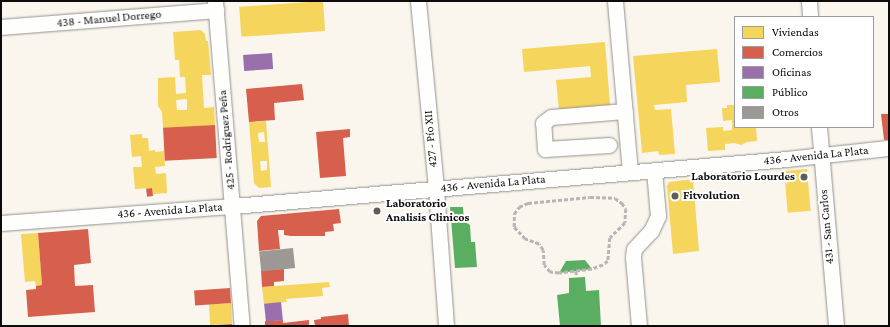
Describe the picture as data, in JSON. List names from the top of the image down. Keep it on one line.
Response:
{"streets":{"street":["438 - Manuel Dorrego","427 - Pío XII","425 - Rodríguez Peña","436 - Avenida La Plata","431 - San Carlos"]},"crossings":[["438 - Manuel Dorrego","425 - Rodríguez Peña"],["427 - Pío XII","436 - Avenida La Plata"],["425 - Rodríguez Peña","436 - Avenida La Plata"],["436 - Avenida La Plata","431 - San Carlos"]],"places":["Laboratorio Lourdes","Fitvolution","Laboratorio Analisis Clinicos"],"legend":["Viviendas","Comercios","Oficinas","Público","Otros"]}
